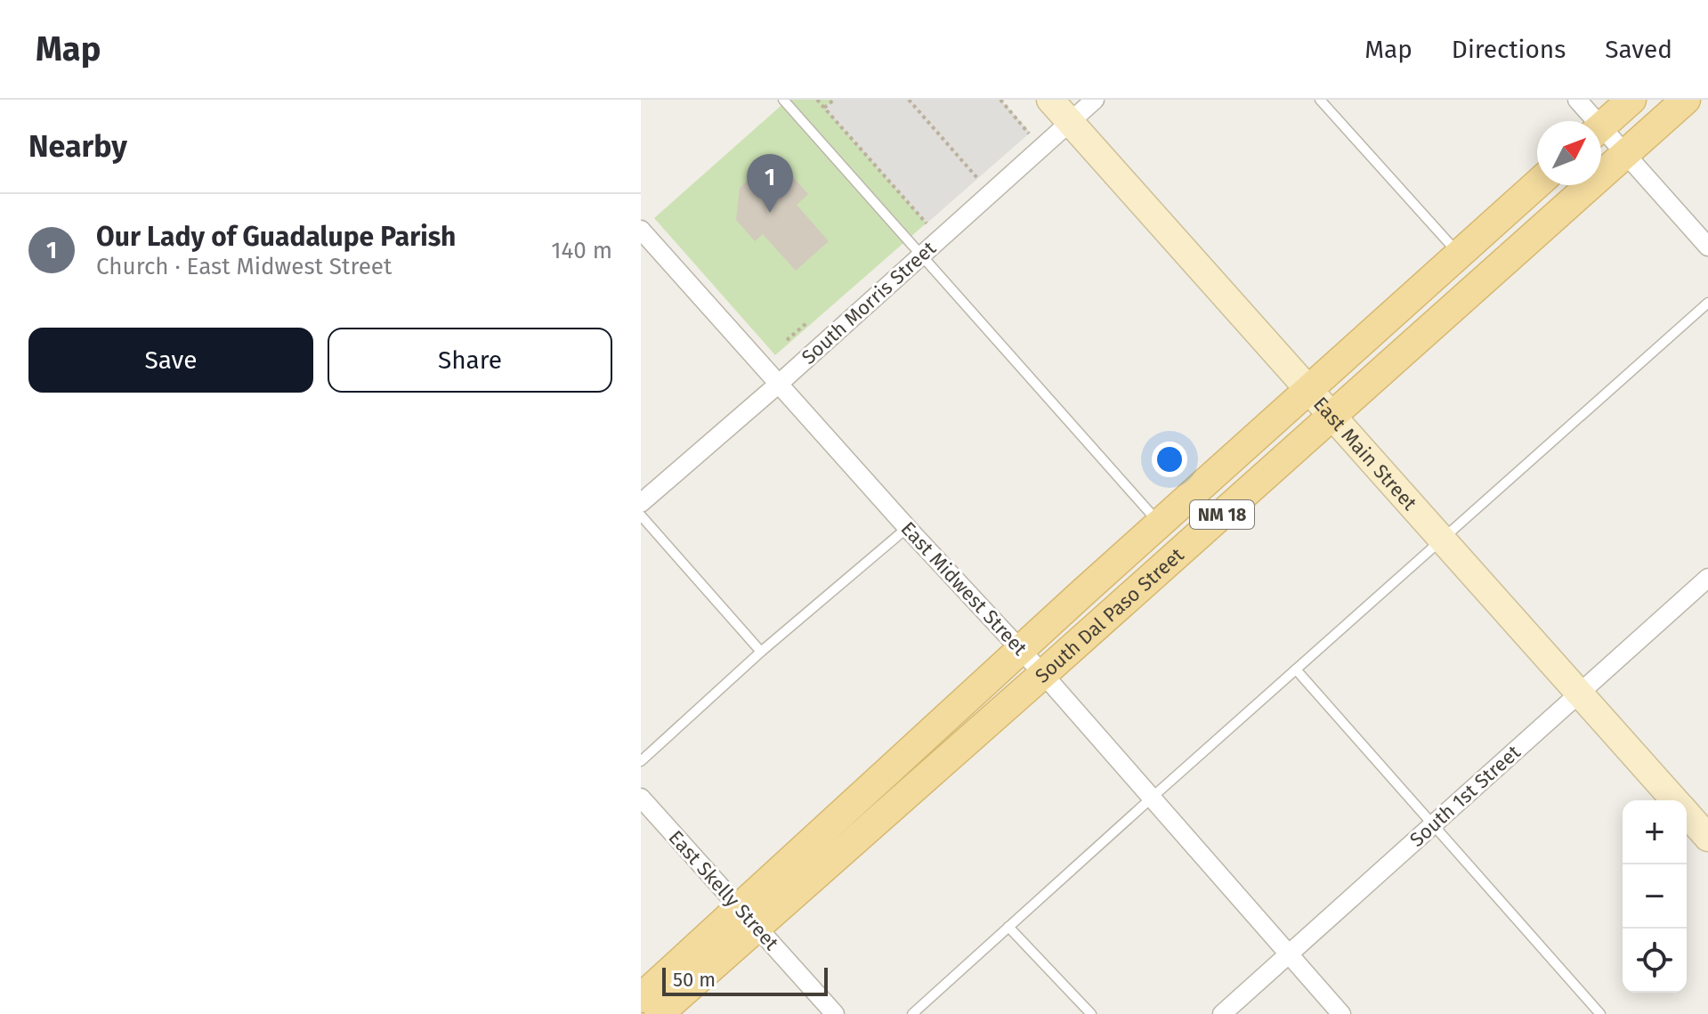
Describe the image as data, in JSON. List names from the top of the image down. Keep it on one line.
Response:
{"streets":{"main road":["NM 18","South Dal Paso Street"],"street":["South Morris Street","East Main Street","East Midwest Street","South 1st Street","East Skelly Street"]},"crossings":[["South Morris Street","East Main Street"],["South Morris Street","East Midwest Street"],["East Main Street","South Dal Paso Street"],["East Main Street","South 1st Street"],["East Midwest Street","South Dal Paso Street"],["East Midwest Street","South 1st Street"],["South Dal Paso Street","East Skelly Street"]],"scale_bar":"50 m","north":"top right","page":{"header":"Map","nav":["Map","Directions","Saved"],"heading":"Nearby","pins":"1","list":[{"mark":"1","name":"Our Lady of Guadalupe Parish","note":"Church · East Midwest Street","value":"140 m"}],"buttons":["Save","Share"],"map_buttons":["+","−"],"scale":"50 m"}}
